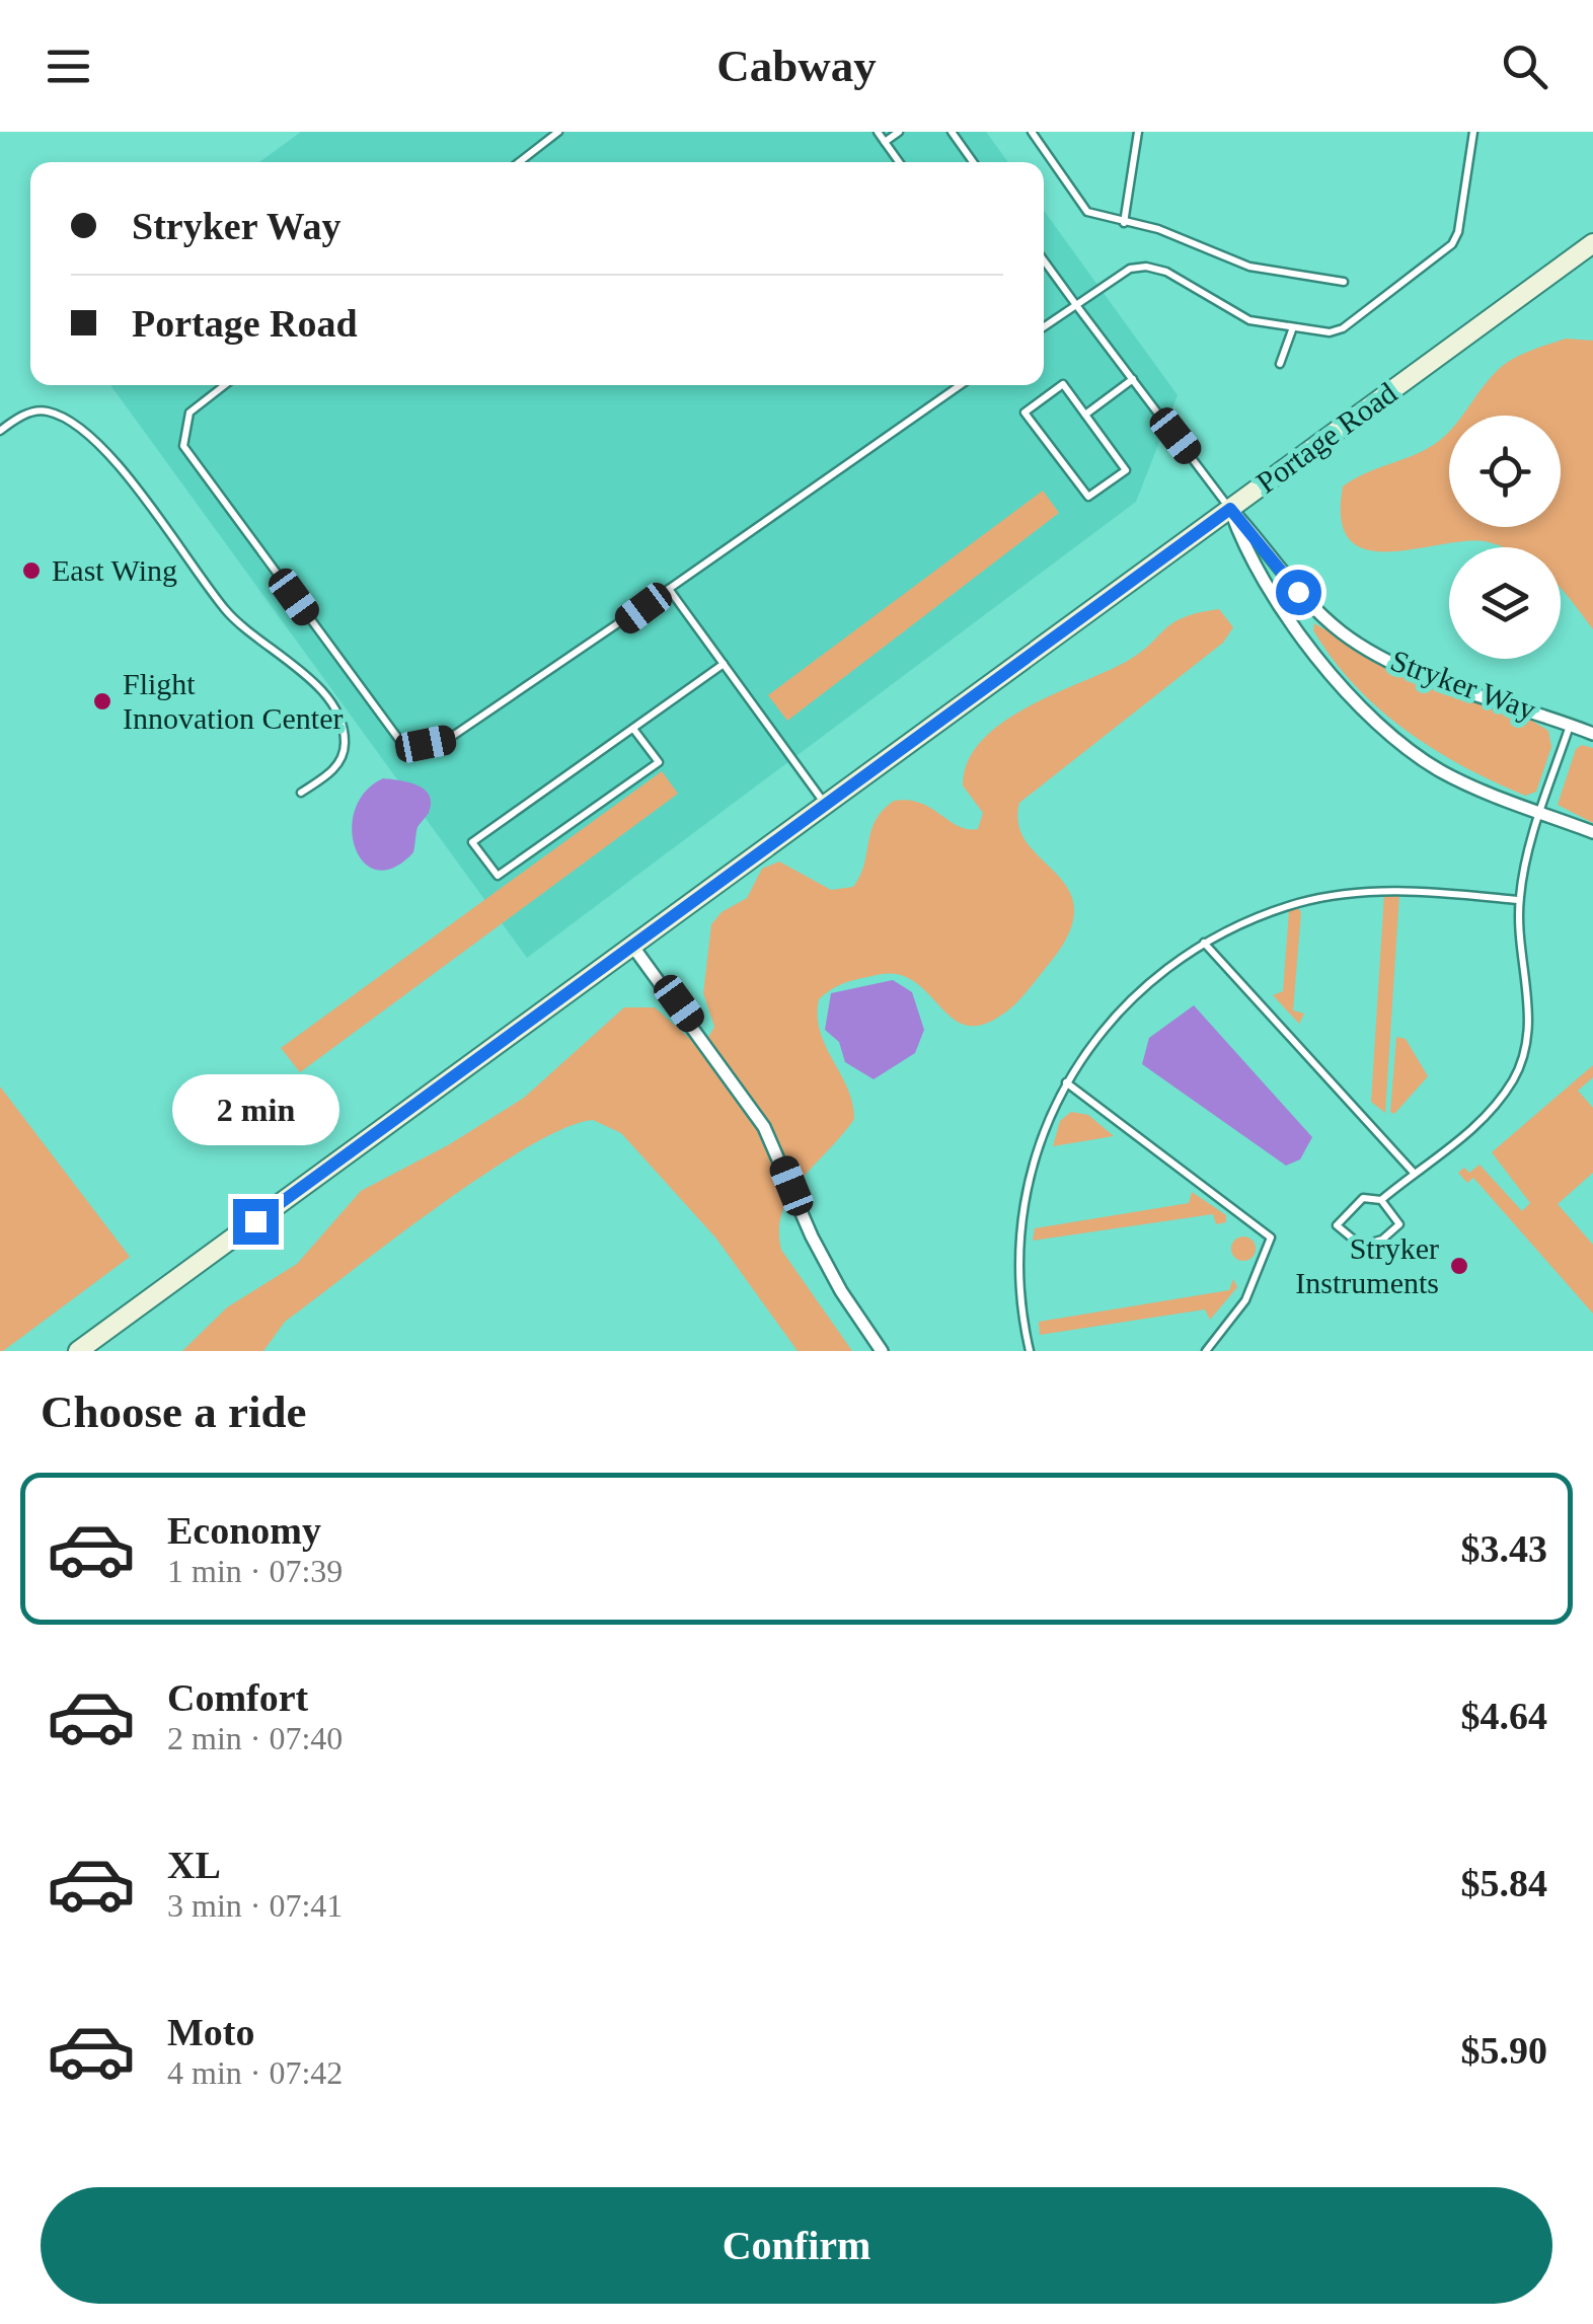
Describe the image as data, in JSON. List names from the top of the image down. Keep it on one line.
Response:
{"streets":{"main road":["Portage Road"],"street":["Stryker Way"]},"crossings":[["Portage Road","Stryker Way"]],"places":["East Wing","Flight Innovation Center","Stryker Instruments"],"page":{"header":"Cabway","banner":["Stryker Way","Portage Road"],"bubble":"2 min","heading":"Choose a ride","list":[{"name":"Economy","note":"1 min · 07:39","value":"$3.43"},{"name":"Comfort","note":"2 min · 07:40","value":"$4.64"},{"name":"XL","note":"3 min · 07:41","value":"$5.84"},{"name":"Moto","note":"4 min · 07:42","value":"$5.90"}],"buttons":"Confirm"}}
